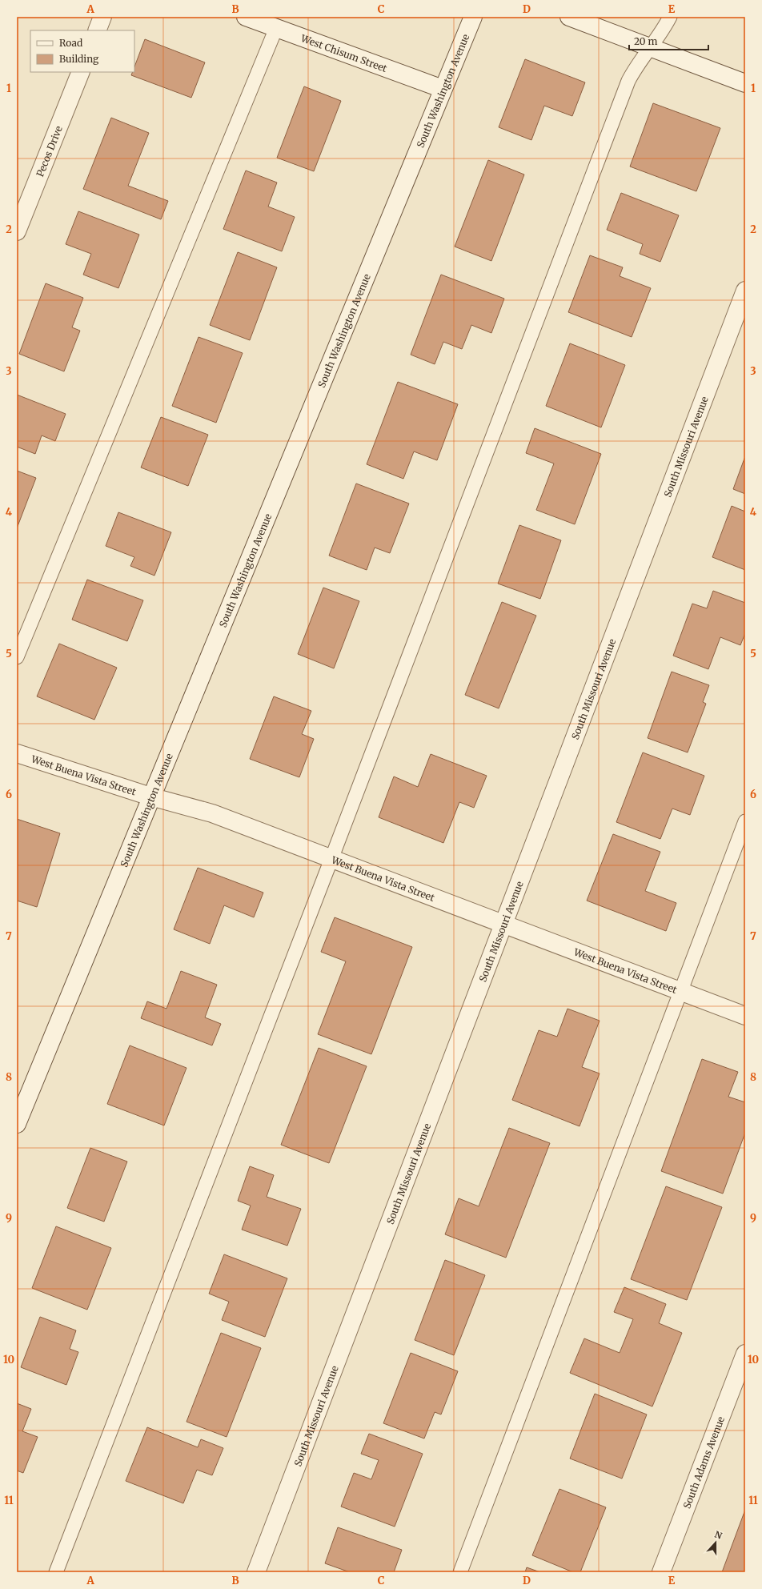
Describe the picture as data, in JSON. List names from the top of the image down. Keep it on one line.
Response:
{"streets":{"street":["West Chisum Street","South Washington Avenue","Pecos Drive","South Missouri Avenue","West Buena Vista Street","South Adams Avenue"]},"crossings":[["West Chisum Street","South Washington Avenue"],["South Washington Avenue","West Buena Vista Street"],["South Missouri Avenue","West Buena Vista Street"]],"legend":["Road","Building"],"scale_bar":"20 m","north":"top","grid":{"columns":["A","B","C","D","E"],"rows":["1","2","3","4","5","6","7","8","9","10","11"]}}
